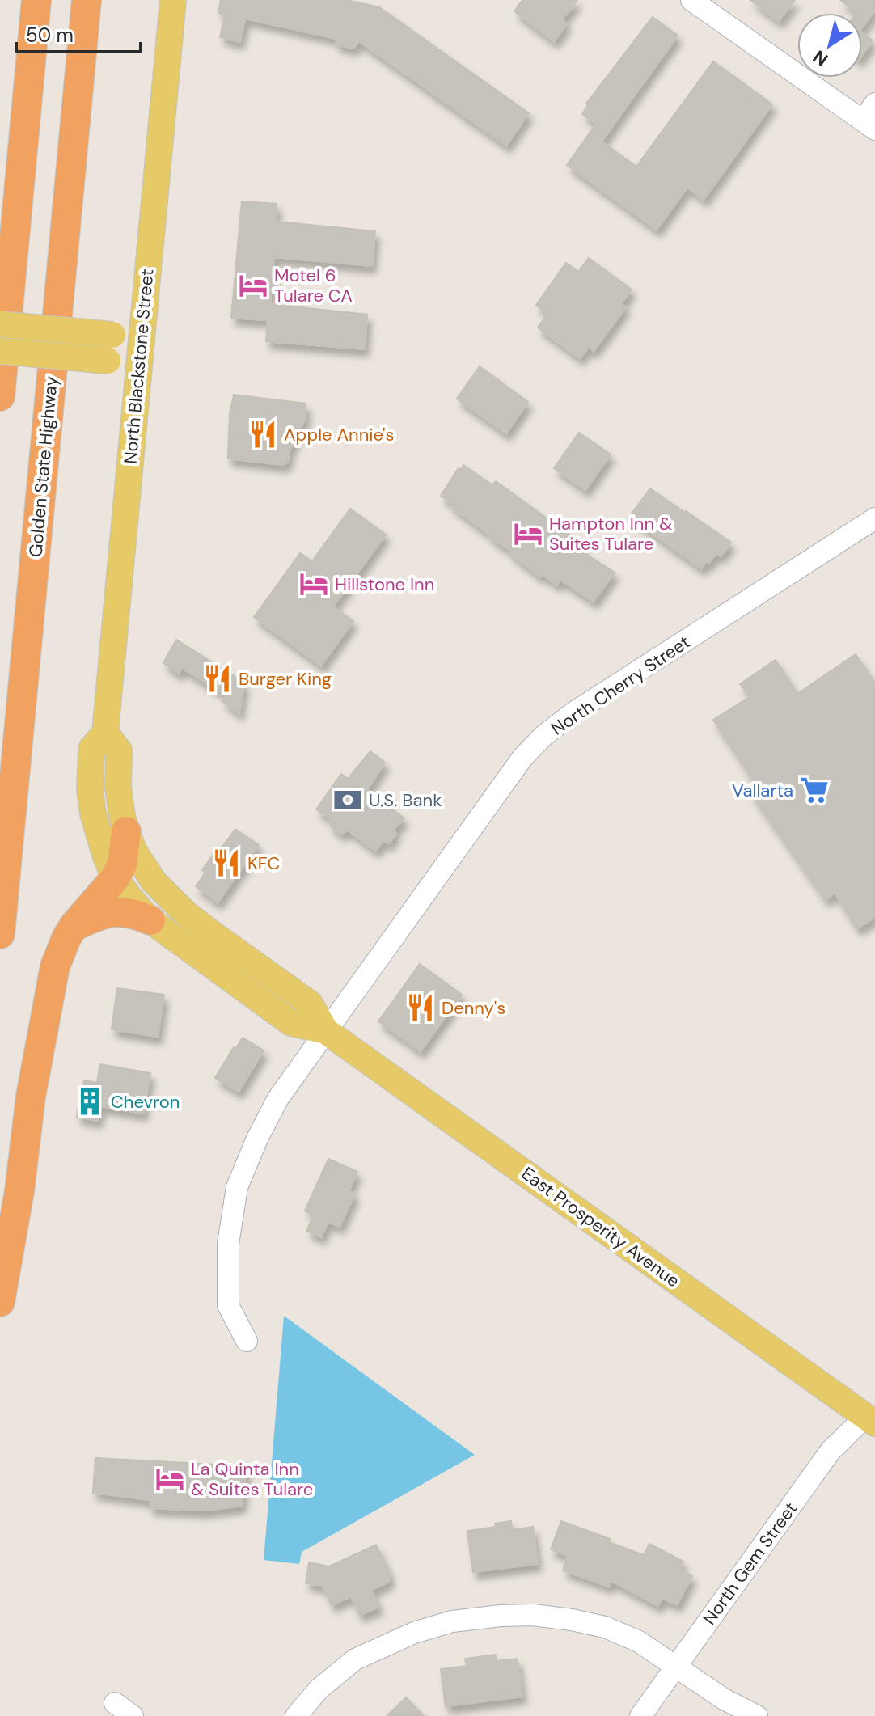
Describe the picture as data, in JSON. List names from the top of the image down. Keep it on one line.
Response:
{"streets":{"highway":["Golden State Highway"],"main road":["North Blackstone Street","East Prosperity Avenue"],"street":["North Cherry Street","North Gem Street"]},"crossings":[["North Blackstone Street","East Prosperity Avenue"],["North Cherry Street","East Prosperity Avenue"],["East Prosperity Avenue","North Gem Street"]],"places":{"hotel":["Motel 6 Tulare CA","Hampton Inn & Suites Tulare","Hillstone Inn","La Quinta Inn & Suites Tulare"],"restaurant":["Apple Annie's","Burger King","KFC","Denny's"],"supermarket":["Vallarta"],"bank":["U.S. Bank"],"building":["Chevron"]},"scale_bar":"50 m","north":"bottom left"}
